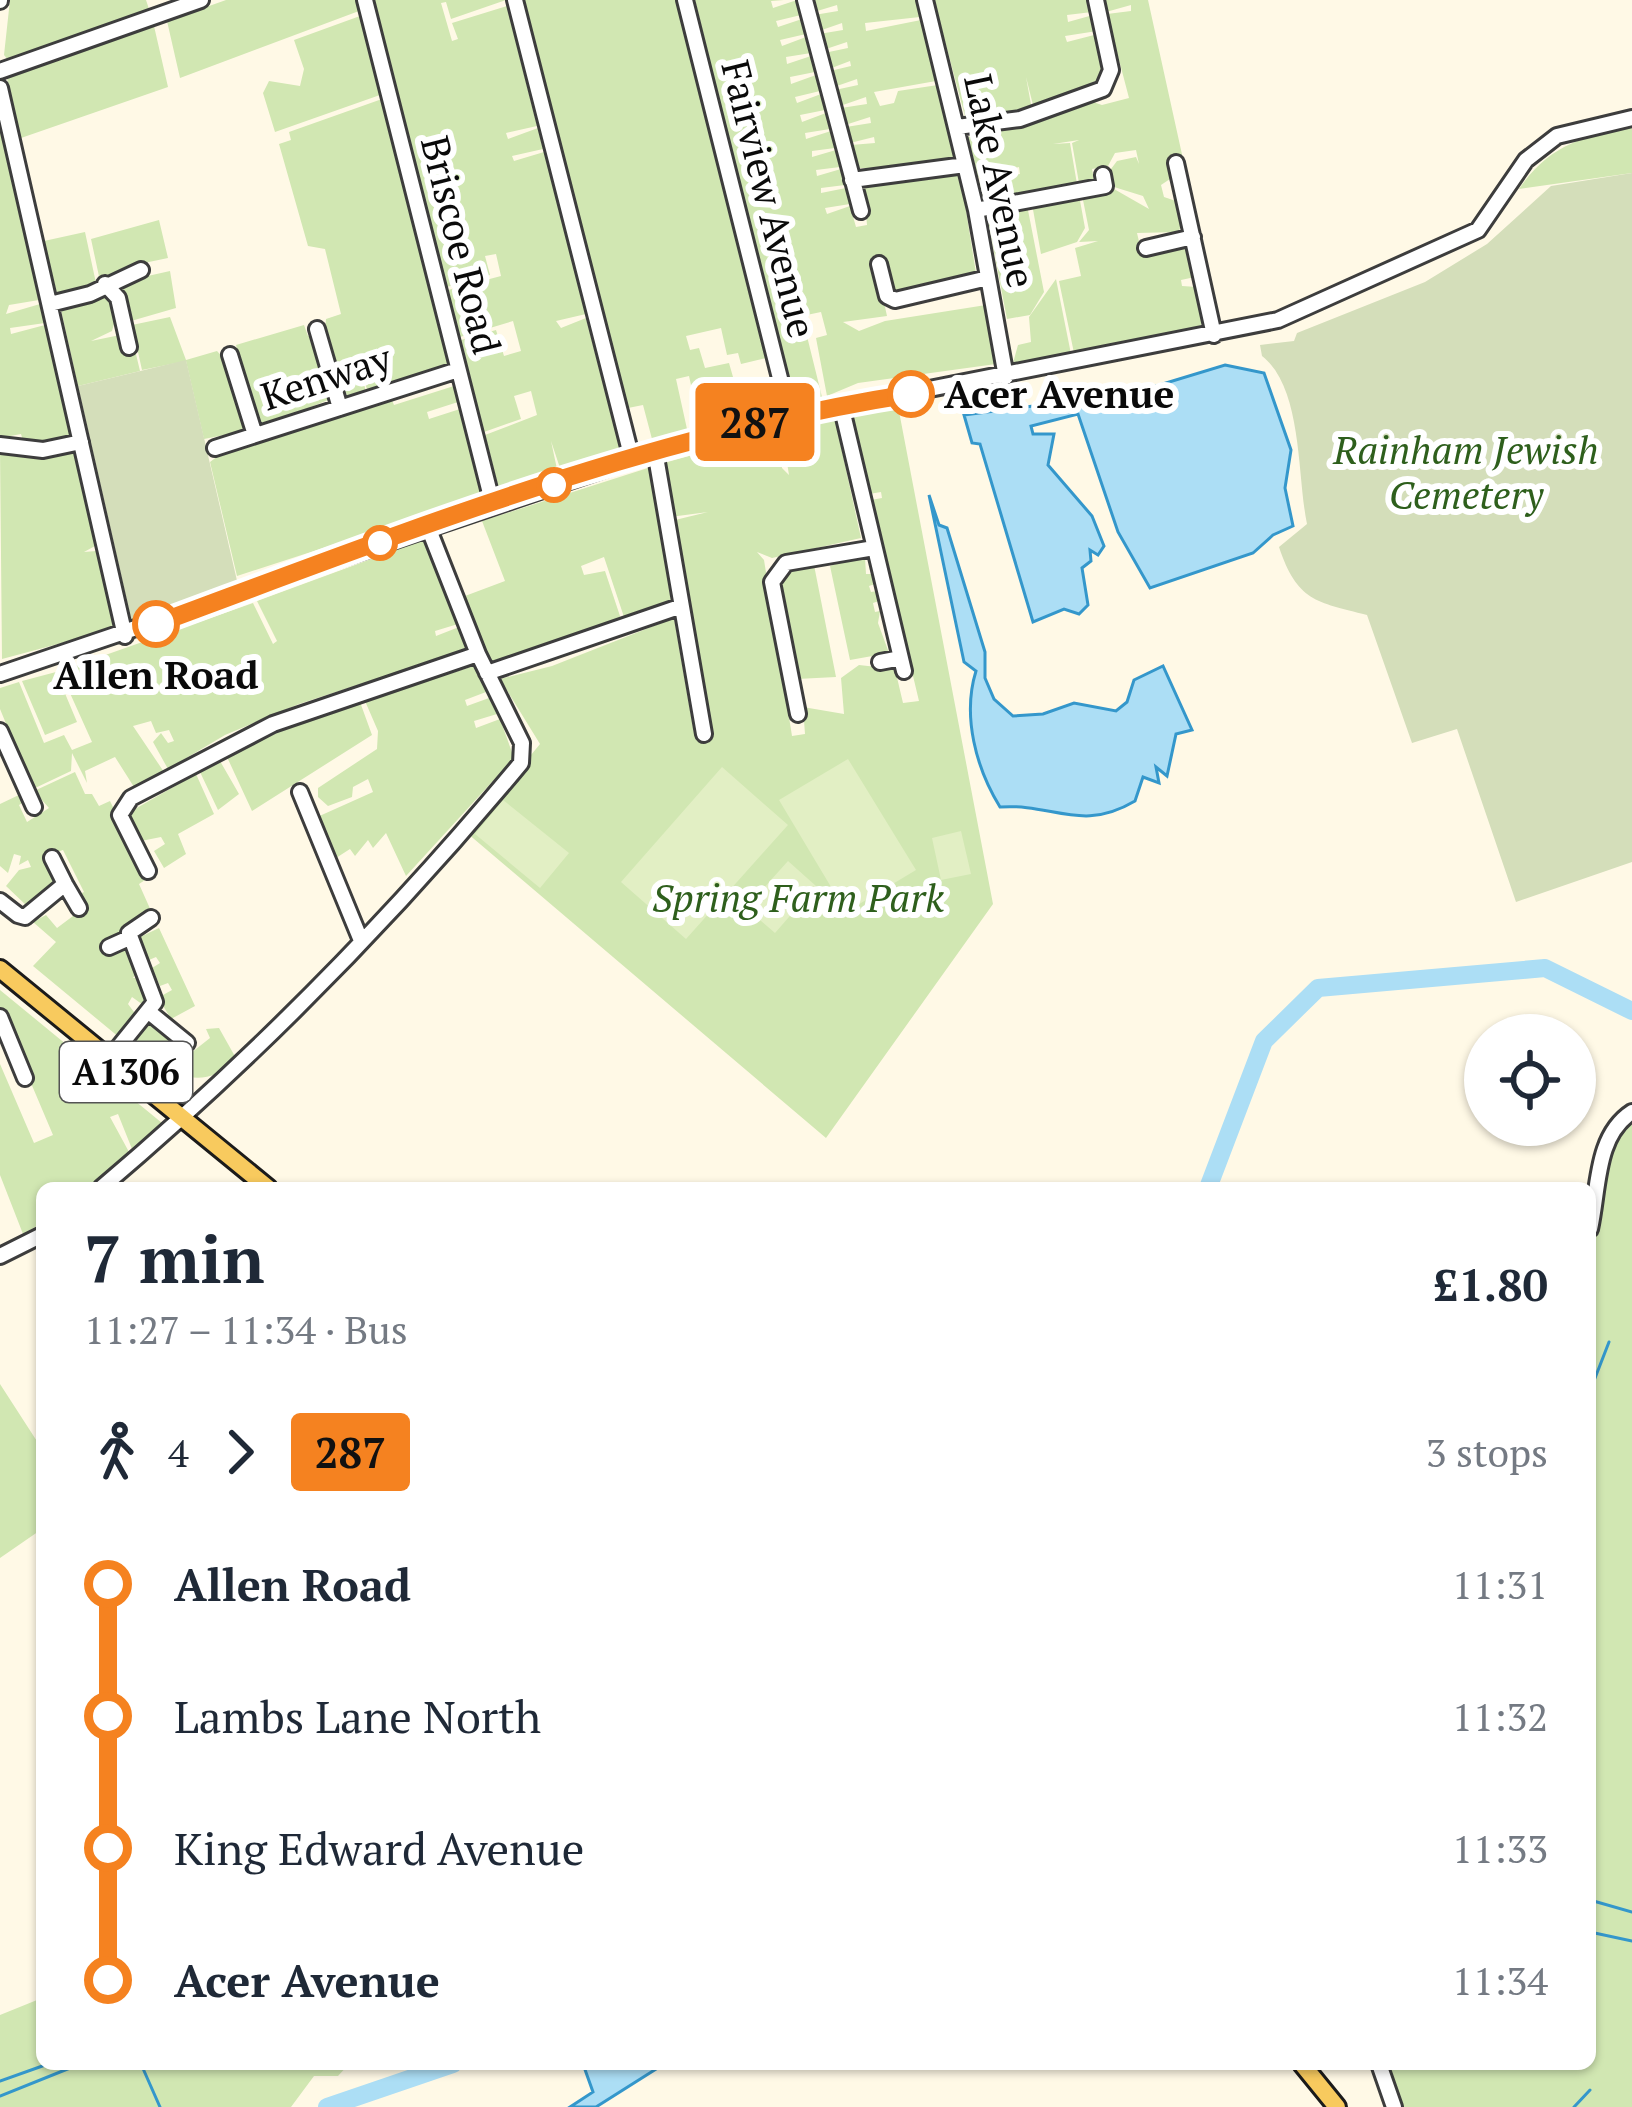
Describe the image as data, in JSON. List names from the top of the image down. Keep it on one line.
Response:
{"streets":{"main road":["A1306"],"street":["Lake Avenue","Fairview Avenue","Briscoe Road","Kenway"]},"crossings":[["Briscoe Road","Kenway"]],"parks":["Rainham Jewish Cemetery","Spring Farm Park"],"places":["Acer Avenue","Allen Road"],"lines":["bus line 287"],"page":{"on_map":"287","heading":["7 min","11:27 – 11:34 · Bus","£1.80"],"legs":["4","287","3 stops"],"list":[{"name":"Allen Road","value":"11:31"},{"name":"Lambs Lane North","value":"11:32"},{"name":"King Edward Avenue","value":"11:33"},{"name":"Acer Avenue","value":"11:34"}]}}
